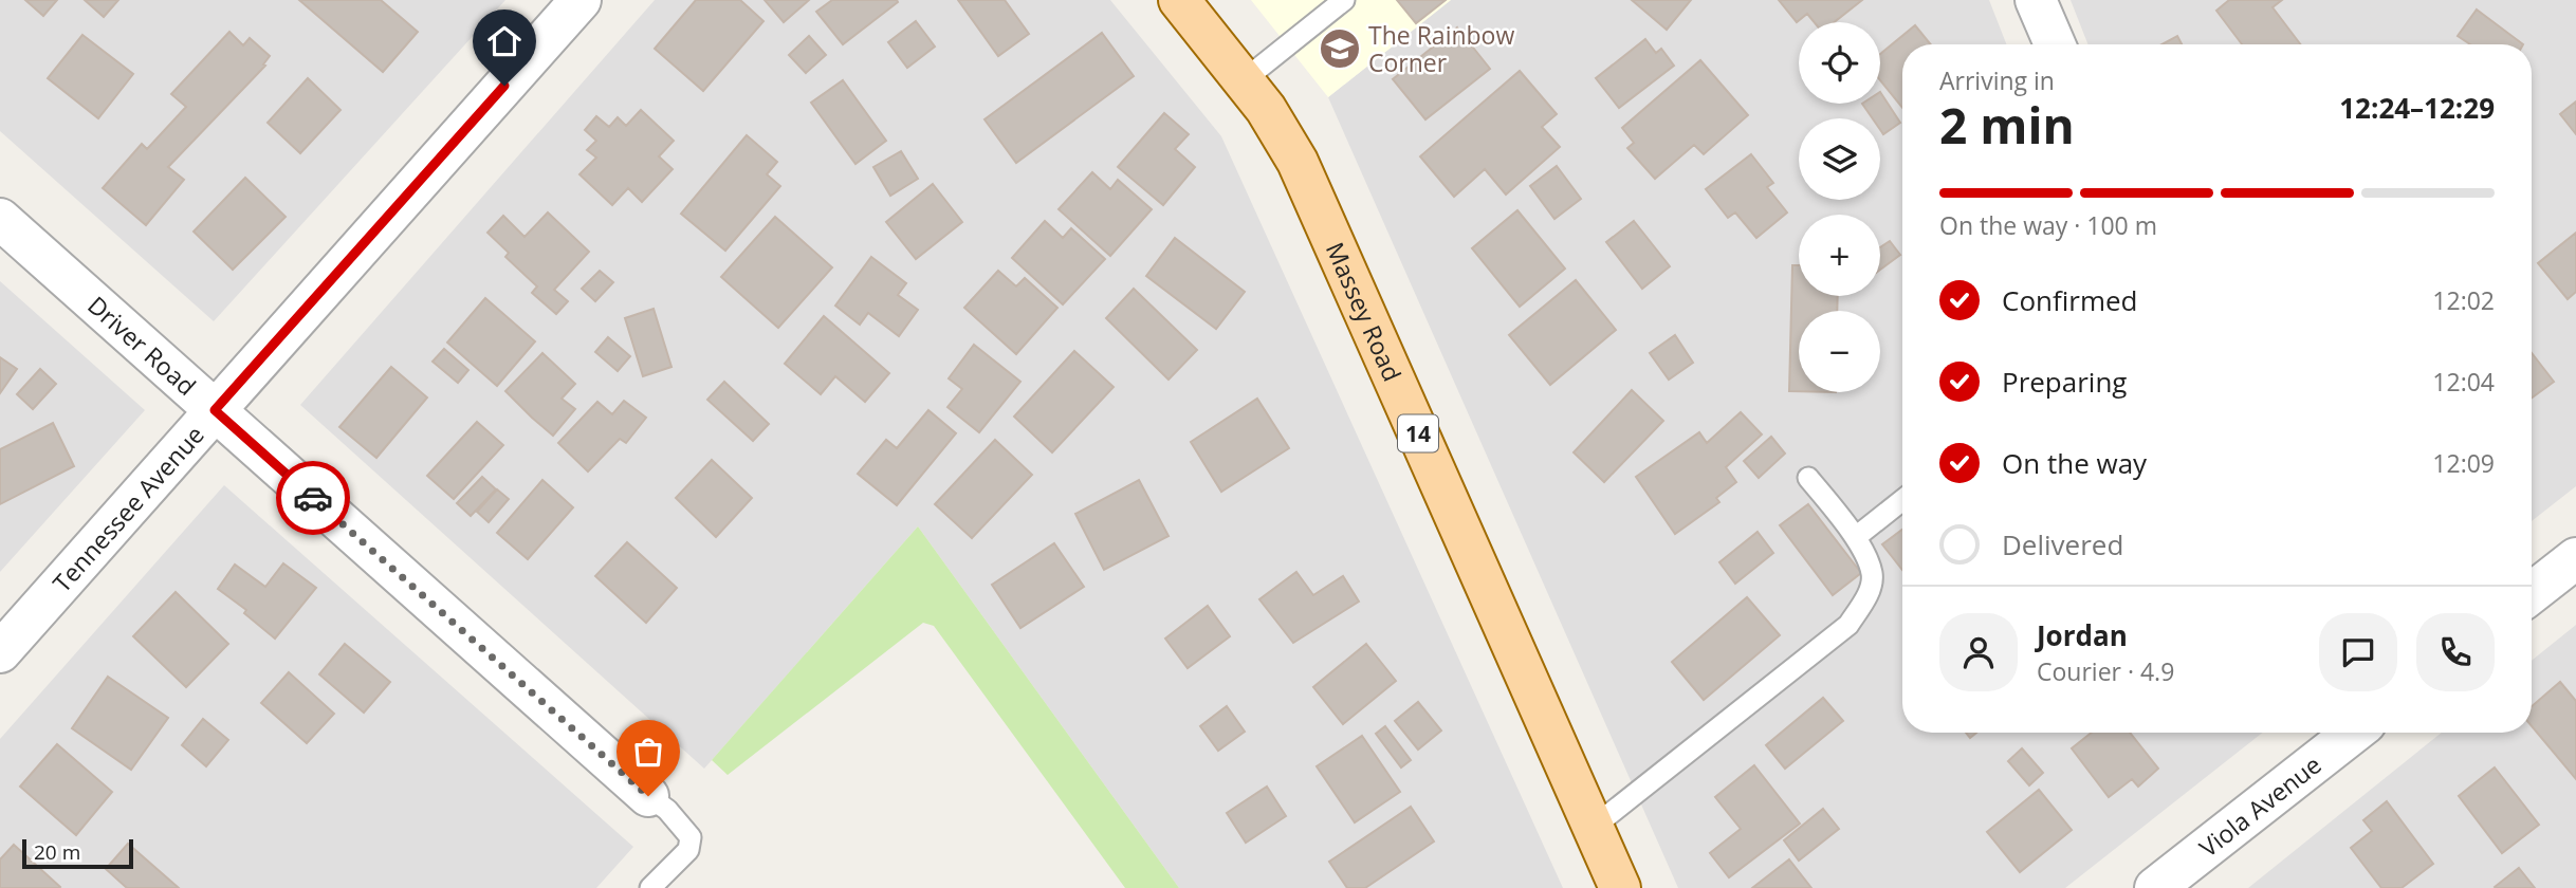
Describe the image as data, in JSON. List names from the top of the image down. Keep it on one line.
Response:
{"streets":{"main road":["Massey Road","14"],"street":["Driver Road","Tennessee Avenue","Viola Avenue"]},"crossings":[["Driver Road","Tennessee Avenue"]],"places":{"school or university":["The Rainbow Corner"]},"scale_bar":"20 m","page":{"map_buttons":["+","−"],"heading":["2 min","Arriving in","12:24–12:29"],"panel":["Jordan","Courier · 4.9"],"bar":"On the way · 100 m","list":[["Confirmed","12:02"],["Preparing","12:04"],["On the way","12:09"],"Delivered"],"scale":"20 m"}}
